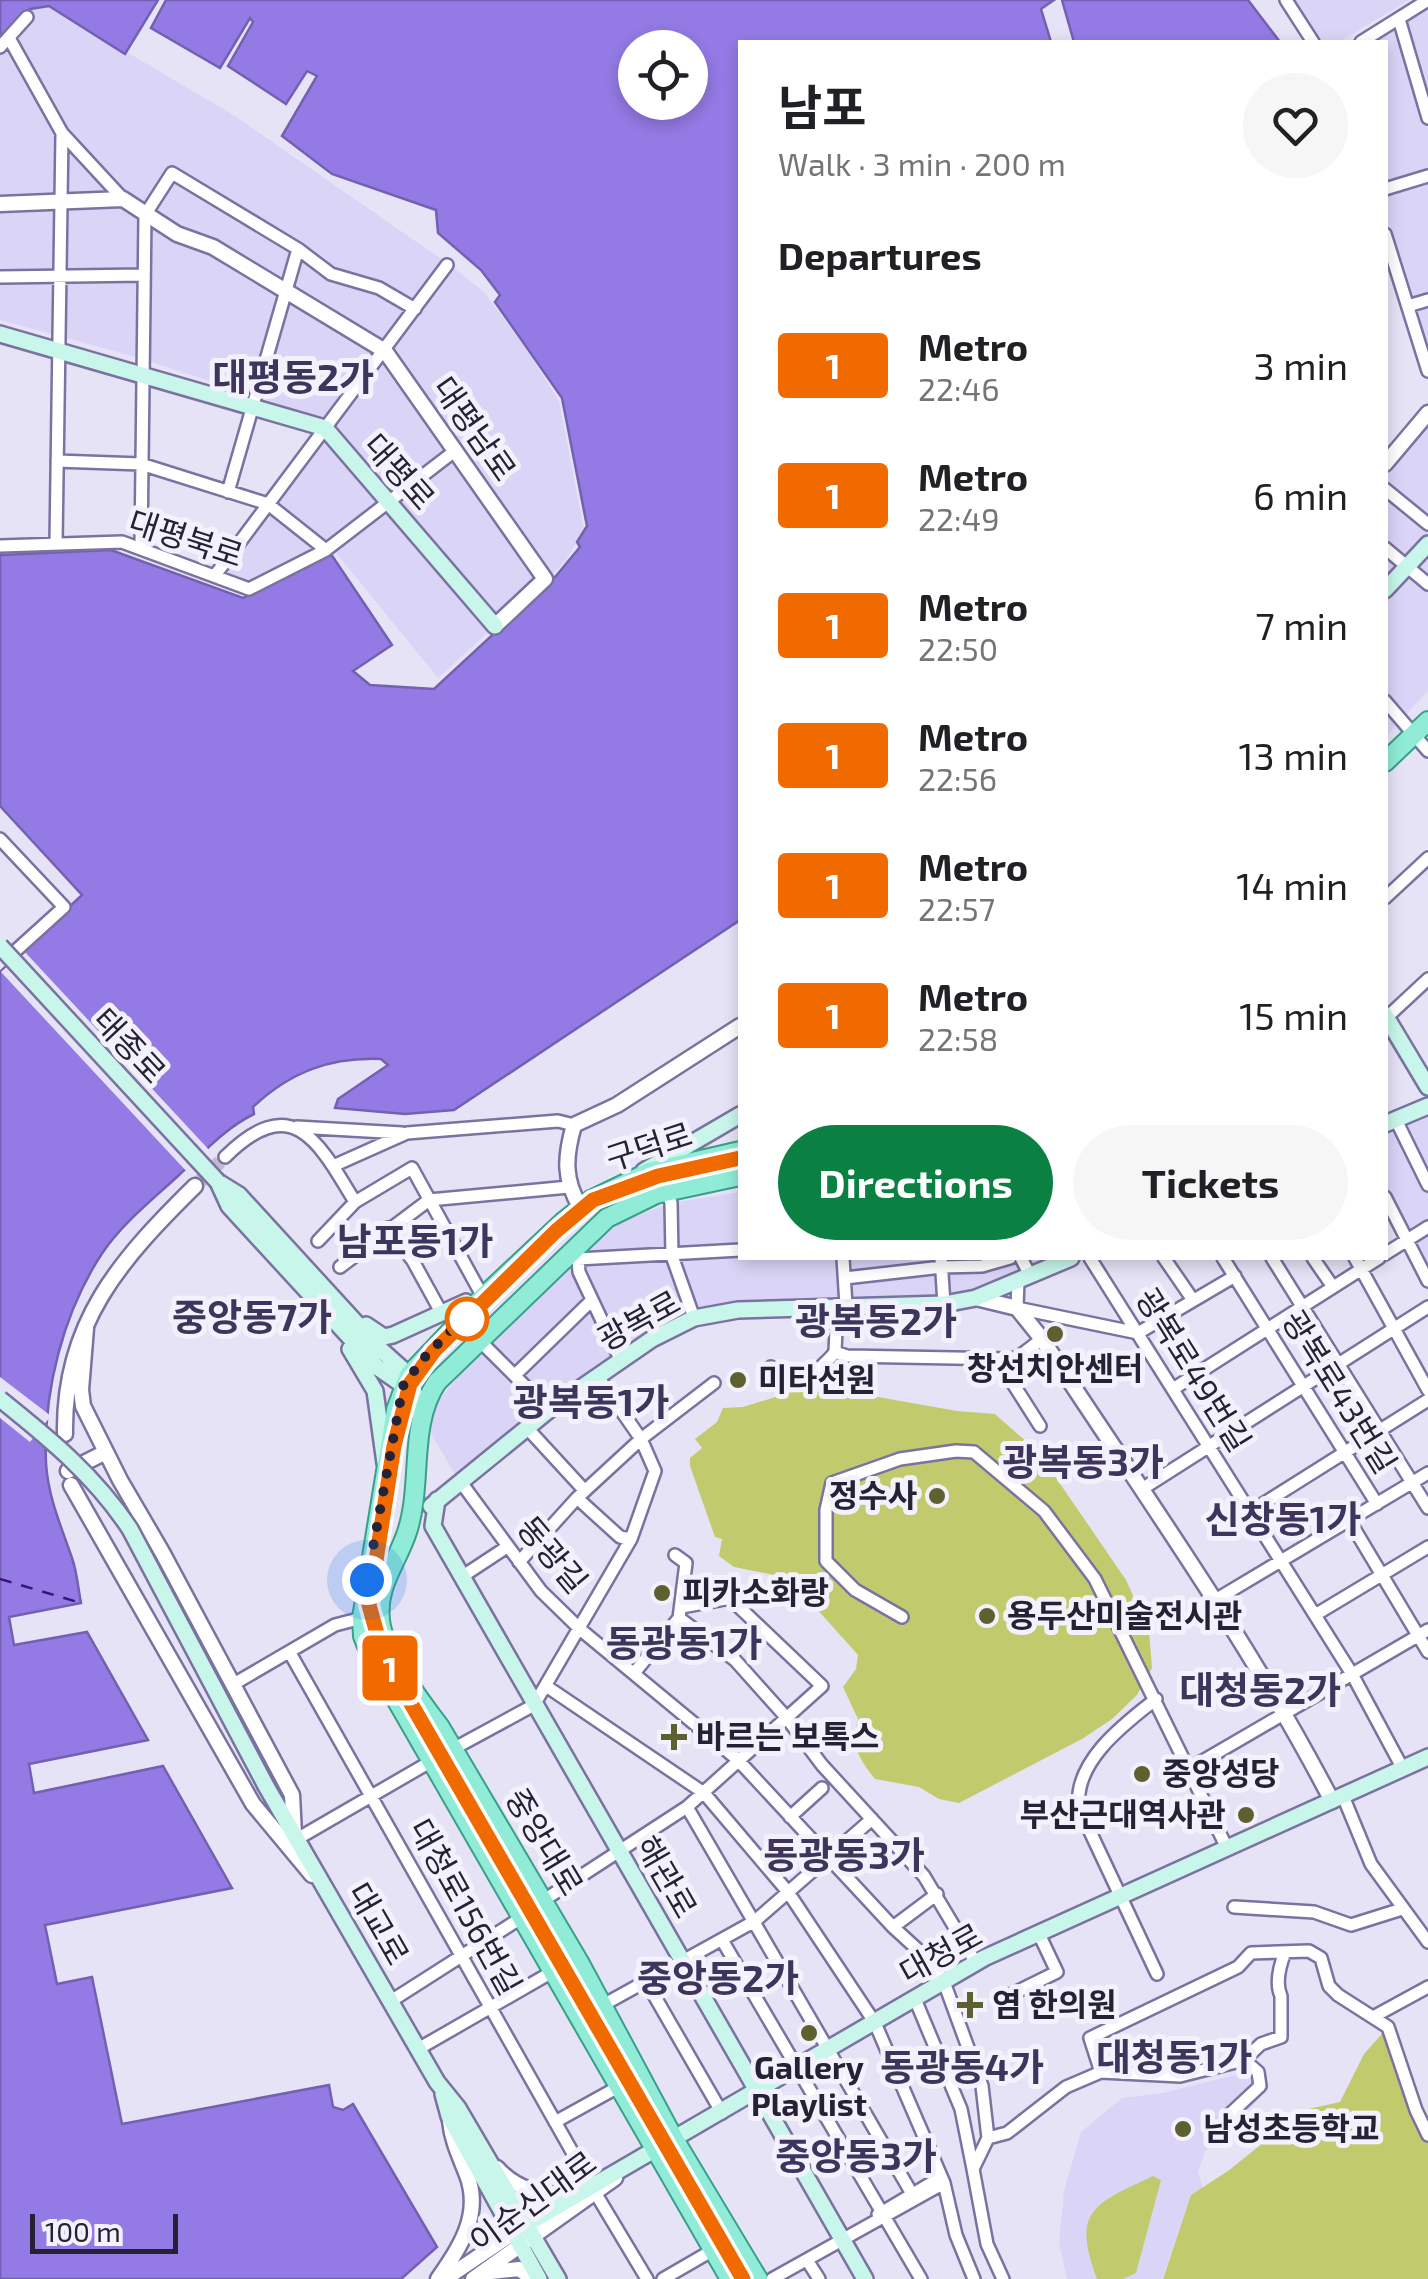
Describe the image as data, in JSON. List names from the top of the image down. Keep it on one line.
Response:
{"streets":{"main road":["대평로","태종로","구덕로","광복로","중앙대로","해관로","대교로","대청로"],"street":["대평남로","대평북로","광복로49번길","광복로43번길","동광길","대청로156번길","이순신대로"]},"crossings":[["대평남로","대평로"],["대평남로","대평북로"],["대평로","대평북로"],["태종로","구덕로"],["태종로","중앙대로"],["구덕로","중앙대로"],["광복로","동광길"],["광복로","중앙대로"],["광복로","해관로"],["광복로49번길","대청로"],["동광길","대청로"],["중앙대로","대청로"],["해관로","대청로"],["대청로156번길","대청로"],["대교로","대청로"],["대교로","이순신대로"],["대청로","이순신대로"]],"districts":["대평동2가","남포동1가","중앙동7가","광복동2가","광복동1가","광복동3가","신창동1가","동광동1가","대청동2가","동광동3가","중앙동2가","대청동1가","동광동4가","중앙동3가"],"places":{"other":["창선치안센터","미타선원","정수사","피카소화랑","용두산미술전시관","중앙성당","부산근대역사관","Gallery Playlist","남성초등학교"],"health":["바르는 보톡스","염 한의원"]},"lines":["metro line 1"],"scale_bar":"100 m","page":{"on_map":"1","heading":[["남포","Walk · 3 min · 200 m"],"Departures"],"list":[{"mark":"1","name":"Metro","note":"22:46","value":"3 min"},{"mark":"1","name":"Metro","note":"22:49","value":"6 min"},{"mark":"1","name":"Metro","note":"22:50","value":"7 min"},{"mark":"1","name":"Metro","note":"22:56","value":"13 min"},{"mark":"1","name":"Metro","note":"22:57","value":"14 min"},{"mark":"1","name":"Metro","note":"22:58","value":"15 min"}],"buttons":["Directions","Tickets"],"scale":"100 m"}}
